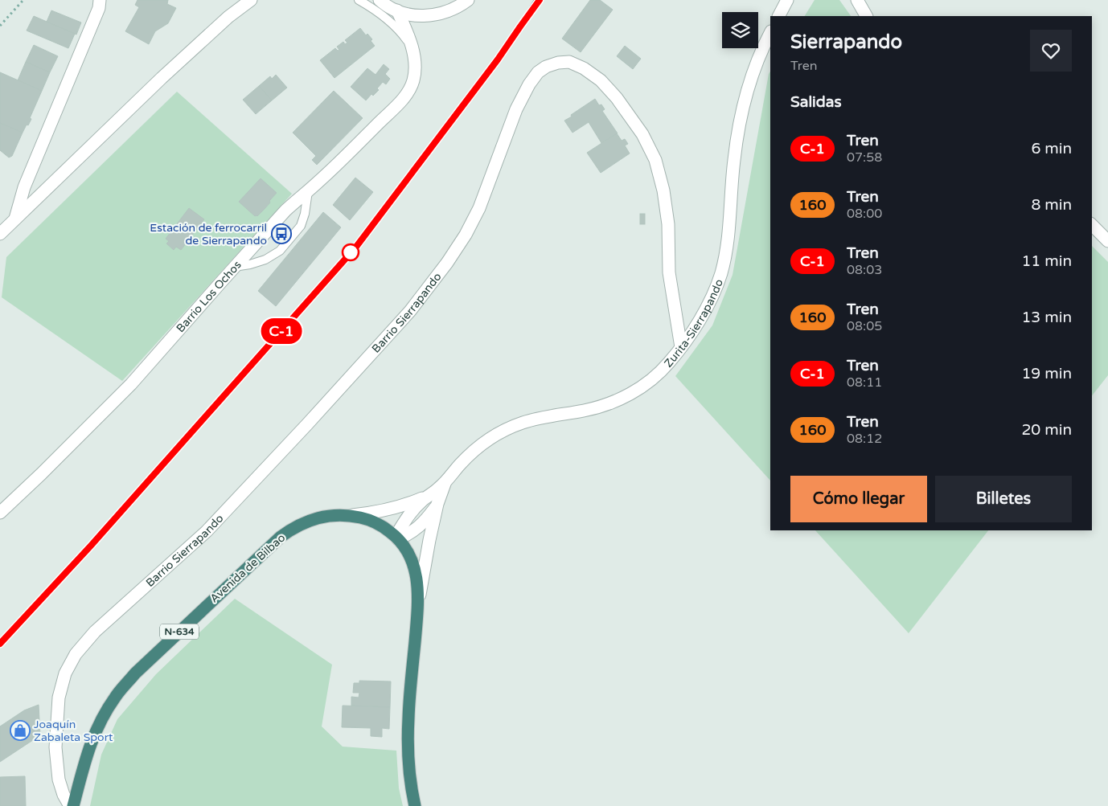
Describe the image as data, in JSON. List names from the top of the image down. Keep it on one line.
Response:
{"streets":{"highway":["Avenida de Bilbao","N-634"],"street":["Barrio Los Ochos","Barrio Sierrapando","Zurita-Sierrapando"]},"crossings":[["Barrio Sierrapando","Zurita-Sierrapando"],["Barrio Sierrapando","Avenida de Bilbao"],["Zurita-Sierrapando","Avenida de Bilbao"]],"places":{"bus stop":["Estación de ferrocarril de Sierrapando"],"shop":["Joaquín Zabaleta Sport"]},"page":{"on_map":"C-1","heading":[["Sierrapando","Tren"],"Salidas"],"list":[{"mark":"C-1","name":"Tren","note":"07:58","value":"6 min"},{"mark":"160","name":"Tren","note":"08:00","value":"8 min"},{"mark":"C-1","name":"Tren","note":"08:03","value":"11 min"},{"mark":"160","name":"Tren","note":"08:05","value":"13 min"},{"mark":"C-1","name":"Tren","note":"08:11","value":"19 min"},{"mark":"160","name":"Tren","note":"08:12","value":"20 min"}],"buttons":["Cómo llegar","Billetes"]}}
